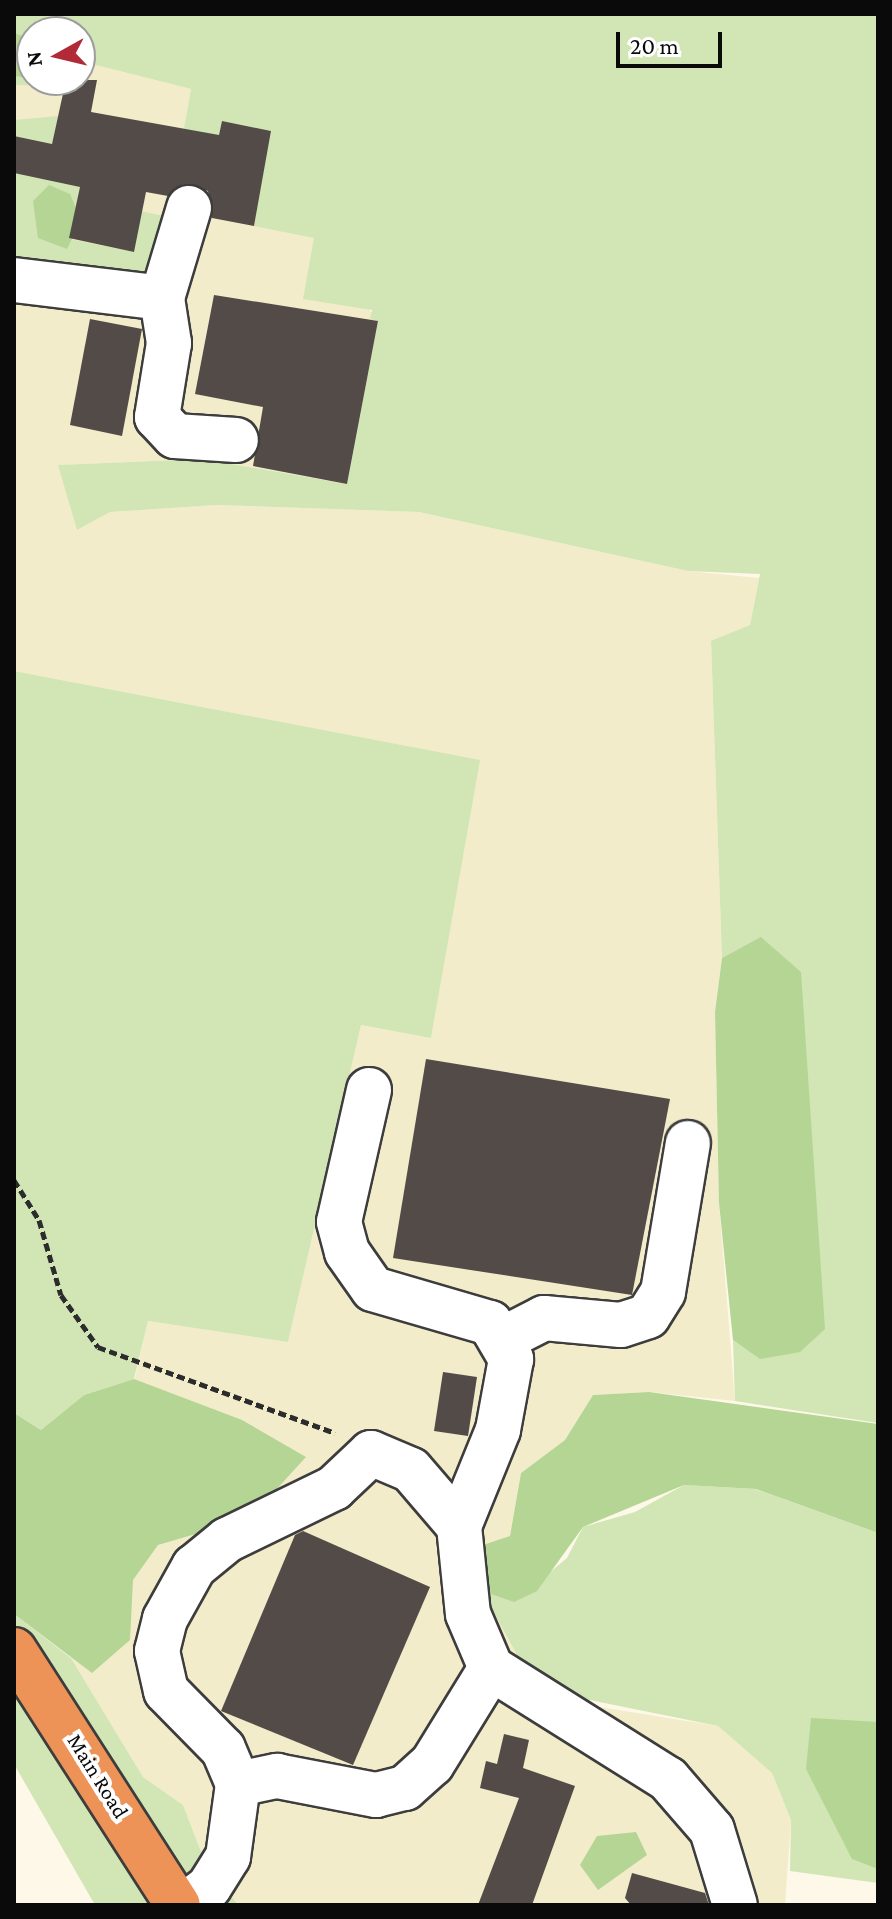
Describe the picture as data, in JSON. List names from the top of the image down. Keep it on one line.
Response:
{"streets":{"highway":["Main Road"]},"scale_bar":"20 m","north":"left"}
